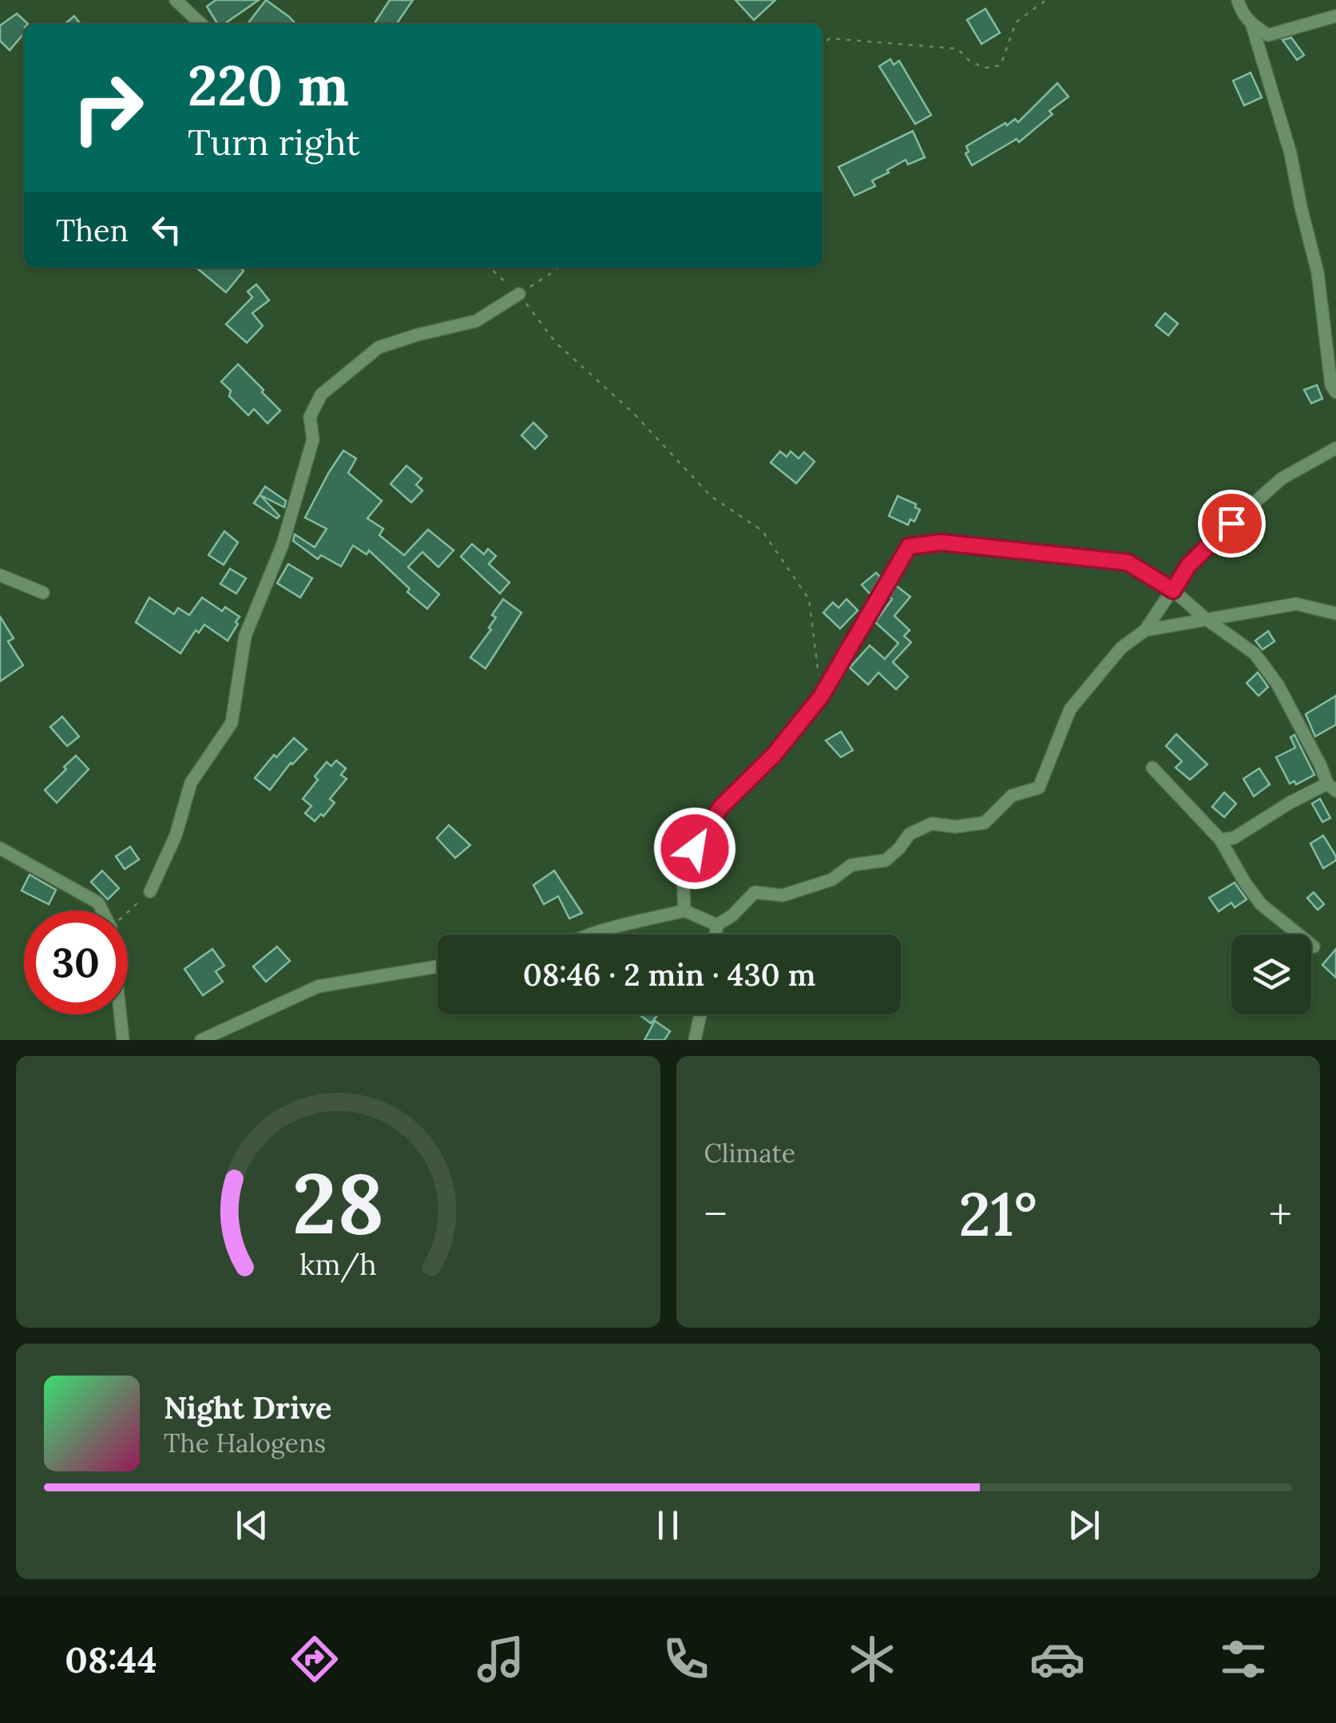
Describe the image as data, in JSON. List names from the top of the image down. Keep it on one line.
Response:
{"page":{"turn":["220 m","Turn right"],"then":"Then","limit":"30","trip":"08:46 · 2 min · 430 m","tile":"Climate","heat":["−","21°","+"],"song":["Night Drive","The Halogens"],"tabs":"08:44","gauge":["28","km/h"]}}
